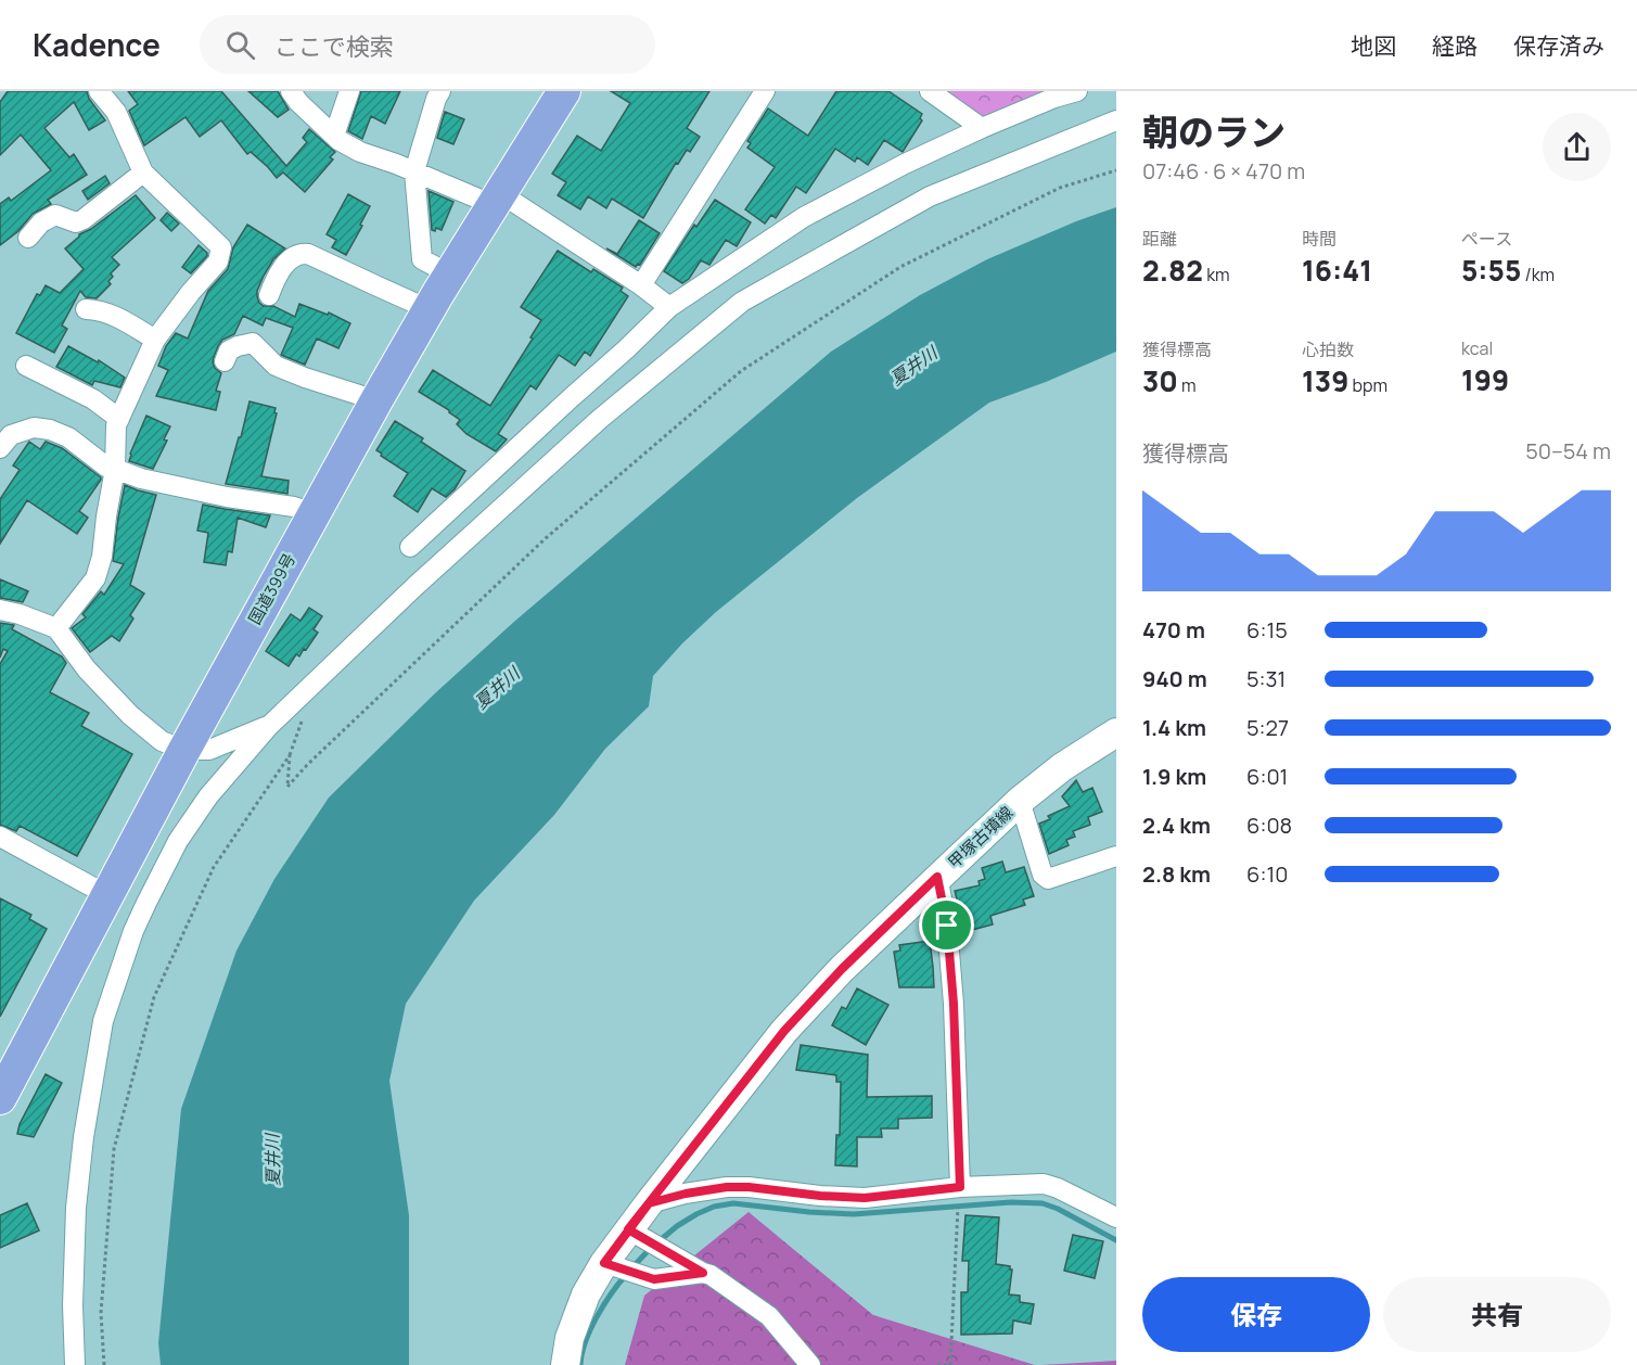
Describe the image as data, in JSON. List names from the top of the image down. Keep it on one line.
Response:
{"streets":{"highway":["国道399号"],"main road":["甲塚古墳線"]},"water":["夏井川"],"page":{"header":"Kadence","search":"ここで検索","nav":["地図","経路","保存済み"],"heading":["朝のラン","07:46 · 6 × 470 m"],"stats":[["距離","2.82 km"],["時間","16:41"],["ペース","5:55 /km"],["獲得標高","30 m"],["心拍数","139 bpm"],["kcal","199"]],"chart":["獲得標高","50–54 m"],"list":[{"name":"470 m","note":"6:15"},{"name":"940 m","note":"5:31"},{"name":"1.4 km","note":"5:27"},{"name":"1.9 km","note":"6:01"},{"name":"2.4 km","note":"6:08"},{"name":"2.8 km","note":"6:10"}],"buttons":["保存","共有"]}}
